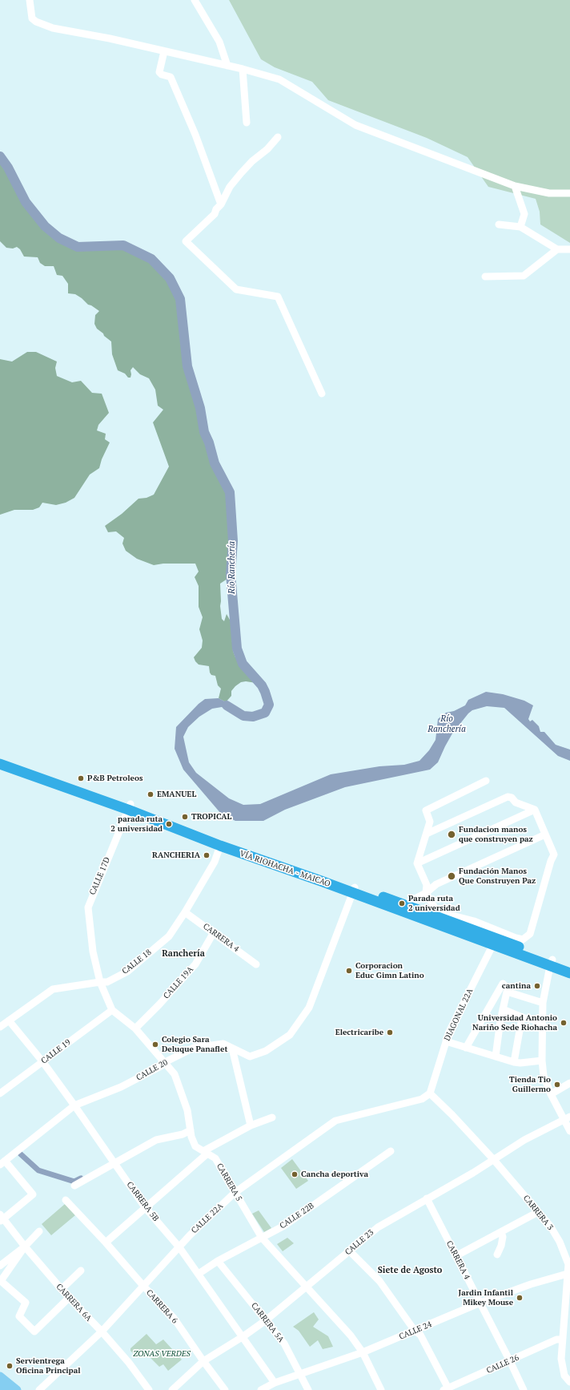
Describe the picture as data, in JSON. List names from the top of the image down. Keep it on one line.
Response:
{"streets":{"highway":["VÍA RIOHACHA - MAICAO"],"street":["CALLE 17D","CARRERA 4","CALLE 18","CALLE 19A","DIAGONAL 22A","CALLE 19","CALLE 20","CARRERA 5","CARRERA 5B","CARRERA 3","CALLE 22B","CALLE 22A","CALLE 23","CARRERA 6A","CARRERA 6","CARRERA 5A","CALLE 24","CALLE 26"]},"crossings":[["VÍA RIOHACHA - MAICAO","CALLE 17D"],["VÍA RIOHACHA - MAICAO","CALLE 18"],["VÍA RIOHACHA - MAICAO","DIAGONAL 22A"],["VÍA RIOHACHA - MAICAO","CALLE 20"],["CALLE 17D","CARRERA 5"],["CARRERA 4","CALLE 18"],["CARRERA 4","CALLE 19A"],["CARRERA 4","CALLE 23"],["CARRERA 4","CALLE 24"],["CARRERA 4","CALLE 26"],["CALLE 18","CARRERA 5"],["CALLE 18","CARRERA 5B"],["CALLE 19A","CARRERA 5"],["DIAGONAL 22A","CARRERA 3"],["DIAGONAL 22A","CALLE 22A"],["CALLE 19","CARRERA 5"],["CALLE 19","CARRERA 5B"],["CALLE 20","CARRERA 5"],["CALLE 20","CARRERA 5B"],["CARRERA 5","CALLE 22B"],["CARRERA 5","CALLE 22A"],["CARRERA 5","CALLE 23"],["CARRERA 5","CALLE 24"],["CARRERA 5B","CALLE 22B"],["CARRERA 5B","CALLE 22A"],["CARRERA 5B","CALLE 23"],["CARRERA 5B","CALLE 24"],["CARRERA 3","CALLE 22A"],["CARRERA 3","CALLE 23"],["CARRERA 3","CALLE 24"],["CARRERA 3","CALLE 26"],["CALLE 22B","CARRERA 5A"],["CALLE 22A","CARRERA 6A"],["CALLE 22A","CARRERA 6"],["CALLE 23","CARRERA 6"],["CALLE 23","CARRERA 5A"],["CARRERA 5A","CALLE 24"]],"districts":["Ranchería","Siete de Agosto"],"water":["Río Ranchería"],"parks":["ZONAS VERDES"],"places":["P&B Petroleos","EMANUEL","TROPICAL","parada ruta 2 universidad","Fundacion manos que construyen paz","RANCHERIA","Fundación Manos Que Construyen Paz","Parada ruta 2 universidad","Corporacion Educ Gimn Latino","cantina","Universidad Antonio Nariño Sede Riohacha","Electricaribe","Colegio Sara Deluque Panaflet","Tienda Tio Guillermo","Cancha deportiva","Jardin Infantil Mikey Mouse","Servientrega Oficina Principal"]}
